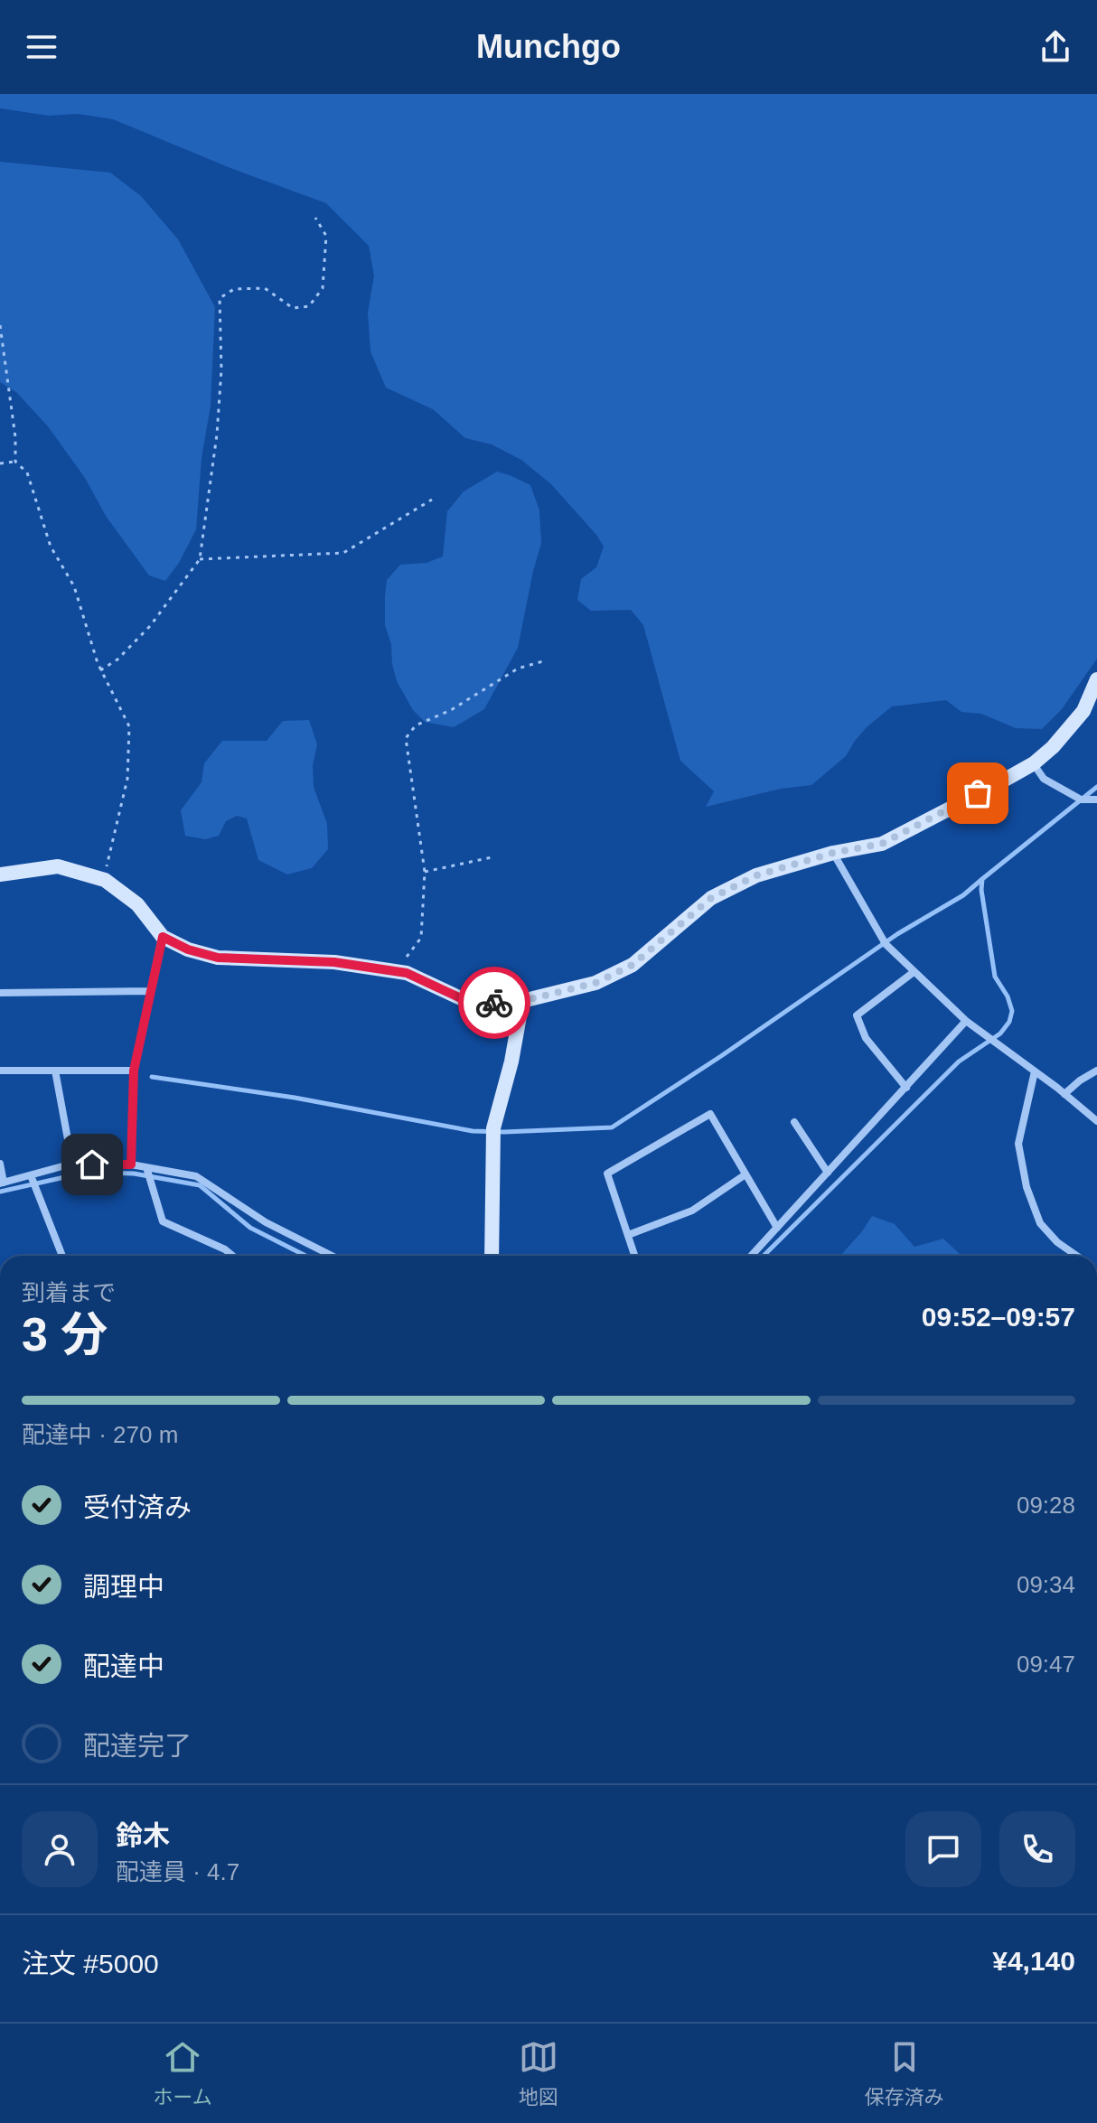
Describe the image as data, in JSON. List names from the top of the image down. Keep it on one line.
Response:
{"page":{"header":"Munchgo","heading":["3 分","到着まで","09:52–09:57"],"panel":["鈴木","配達員 · 4.7","注文 #5000","¥4,140"],"bar":"配達中 · 270 m","list":[["受付済み","09:28"],["調理中","09:34"],["配達中","09:47"],"配達完了"],"tabs":["ホーム","地図","保存済み"]}}
